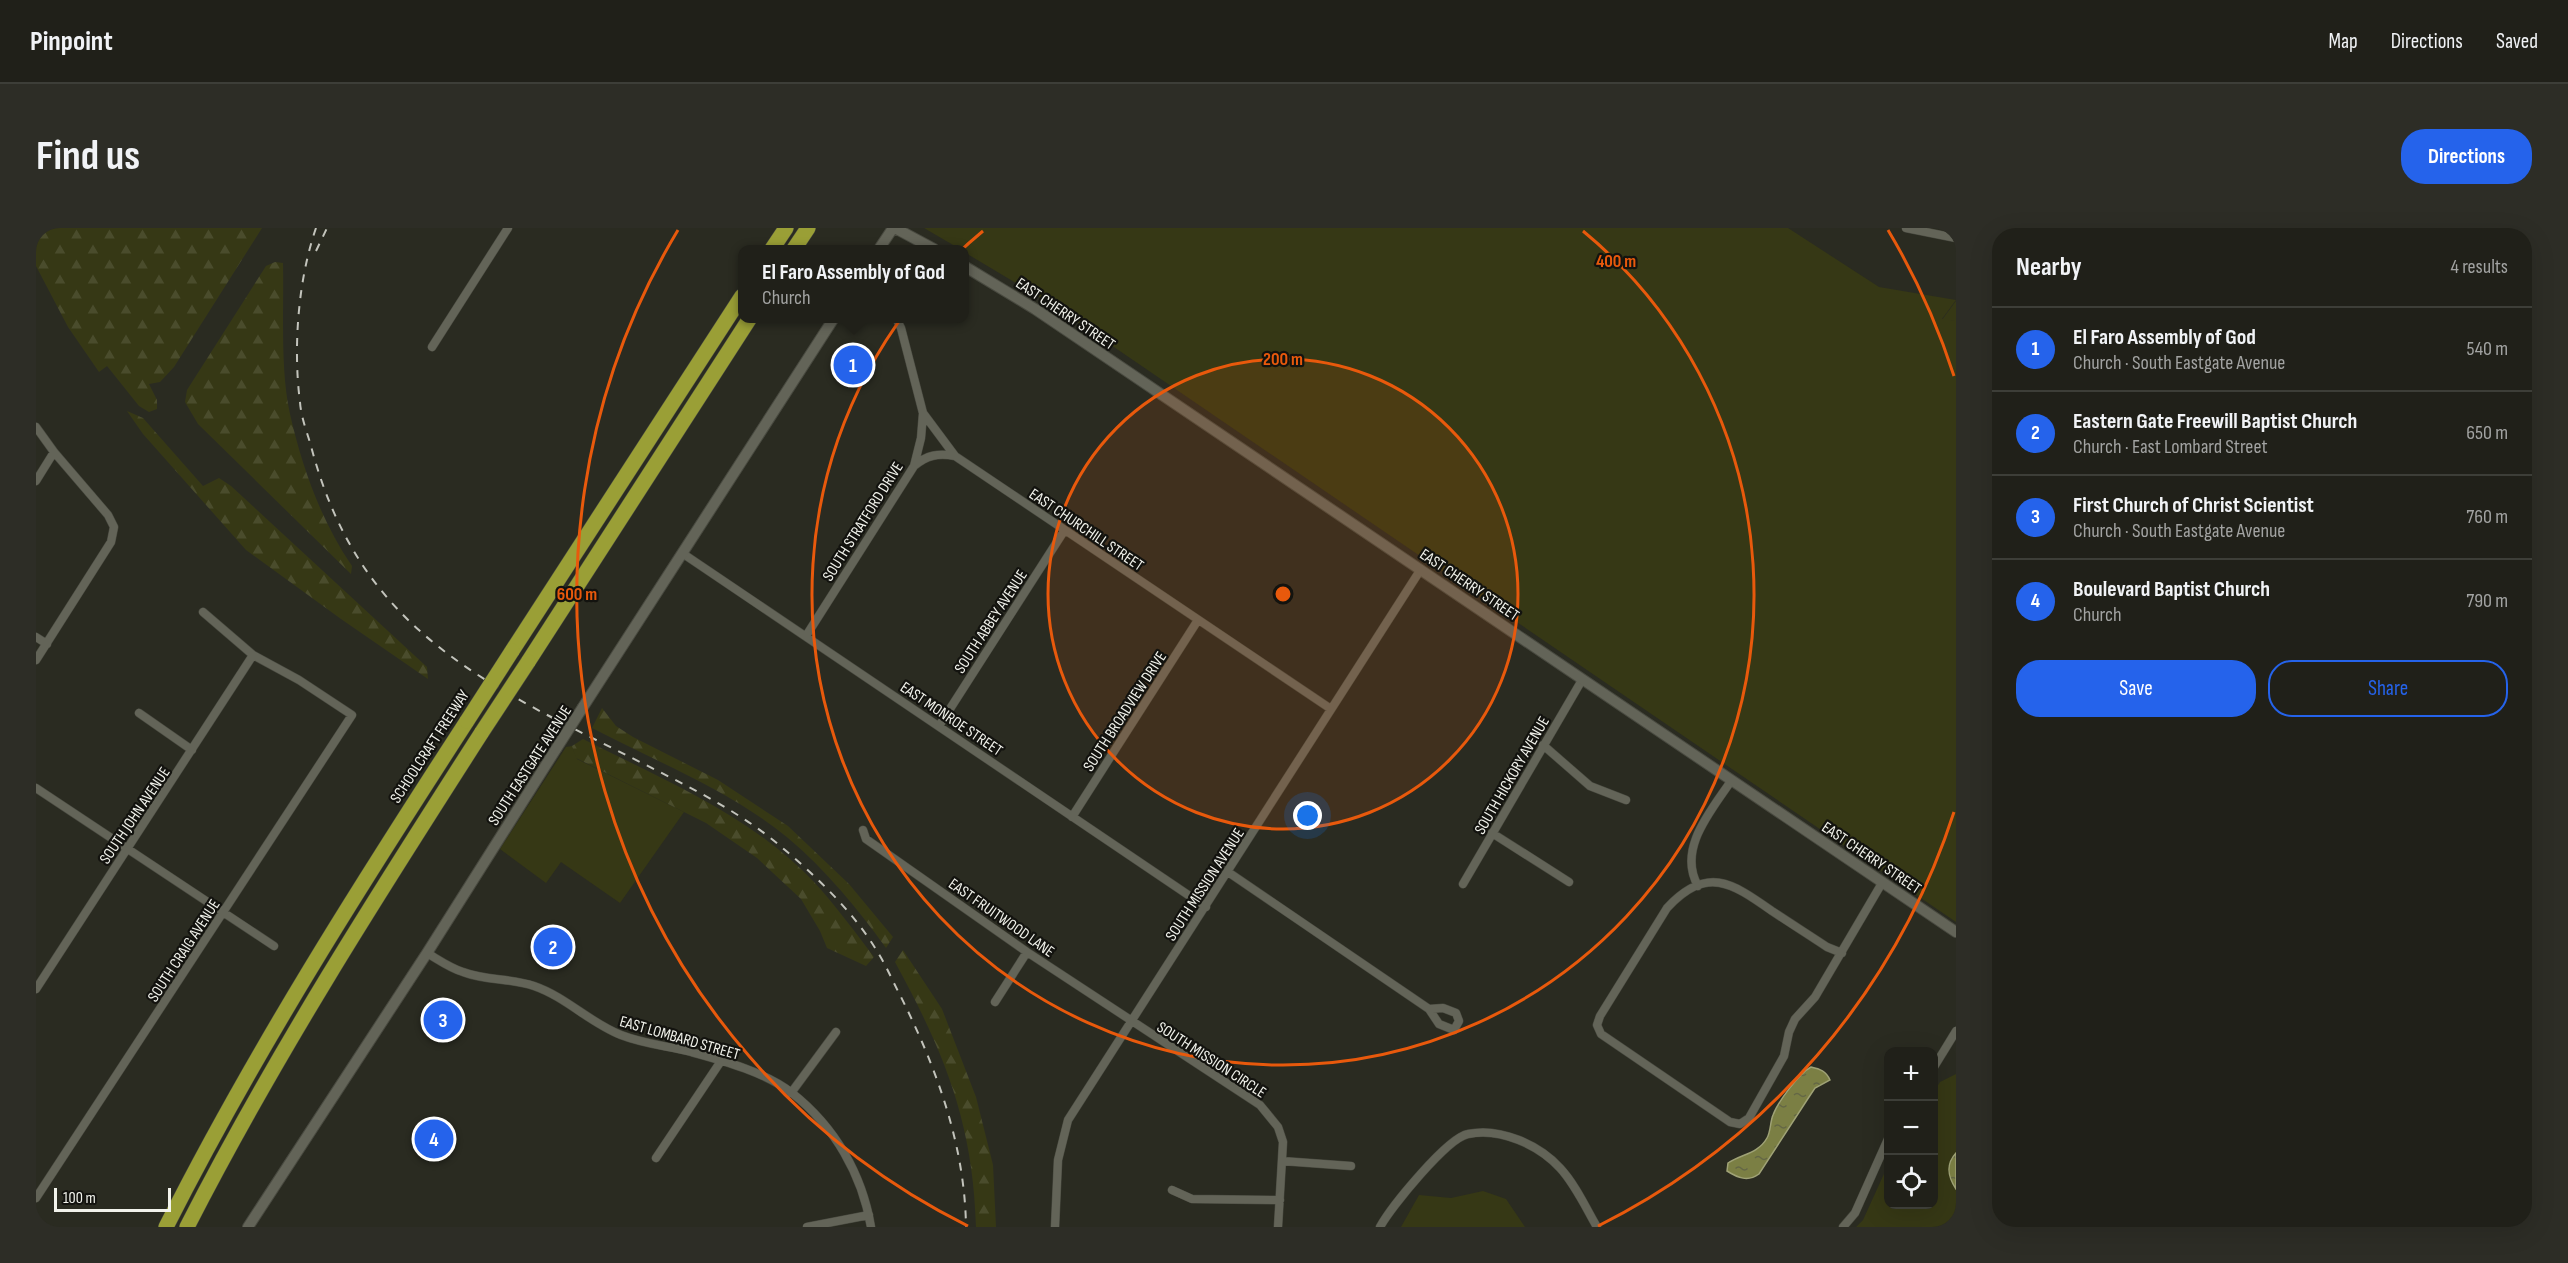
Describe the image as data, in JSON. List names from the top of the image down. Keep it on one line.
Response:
{"streets":{"highway":["SCHOOLCRAFT FREEWAY"],"street":["EAST CHERRY STREET","SOUTH STRATFORD DRIVE","EAST CHURCHILL STREET","SOUTH ABBEY AVENUE","SOUTH BROADVIEW DRIVE","EAST MONROE STREET","SOUTH EASTGATE AVENUE","SOUTH HICKORY AVENUE","SOUTH JOHN AVENUE","SOUTH MISSION AVENUE","EAST FRUITWOOD LANE","SOUTH CRAIG AVENUE","EAST LOMBARD STREET","SOUTH MISSION CIRCLE"]},"crossings":[["EAST CHERRY STREET","SOUTH HICKORY AVENUE"],["EAST CHERRY STREET","SOUTH MISSION AVENUE"],["SOUTH STRATFORD DRIVE","EAST CHURCHILL STREET"],["SOUTH STRATFORD DRIVE","EAST MONROE STREET"],["EAST CHURCHILL STREET","SOUTH ABBEY AVENUE"],["EAST CHURCHILL STREET","SOUTH BROADVIEW DRIVE"],["EAST CHURCHILL STREET","SOUTH MISSION AVENUE"],["SOUTH ABBEY AVENUE","EAST MONROE STREET"],["SOUTH BROADVIEW DRIVE","EAST MONROE STREET"],["EAST MONROE STREET","SOUTH EASTGATE AVENUE"],["EAST MONROE STREET","SOUTH MISSION AVENUE"],["SOUTH EASTGATE AVENUE","EAST LOMBARD STREET"],["SOUTH JOHN AVENUE","SOUTH CRAIG AVENUE"],["SOUTH MISSION AVENUE","EAST FRUITWOOD LANE"],["SOUTH MISSION AVENUE","SOUTH MISSION CIRCLE"],["EAST FRUITWOOD LANE","SOUTH MISSION CIRCLE"]],"scale_bar":"100 m","page":{"header":"Pinpoint","nav":["Map","Directions","Saved"],"buttons":["Directions",["Save","Share"]],"title":"Find us","heading":["Nearby","4 results"],"popup":["El Faro Assembly of God","Church"],"list":[{"mark":"1","name":"El Faro Assembly of God","note":"Church · South Eastgate Avenue","value":"540 m"},{"mark":"2","name":"Eastern Gate Freewill Baptist Church","note":"Church · East Lombard Street","value":"650 m"},{"mark":"3","name":"First Church of Christ Scientist","note":"Church · South Eastgate Avenue","value":"760 m"},{"mark":"4","name":"Boulevard Baptist Church","note":"Church","value":"790 m"}],"pins":["1","2","3","4"],"map_buttons":["+","−"],"scale":"100 m"},"rings":["400 m","200 m","600 m"]}
